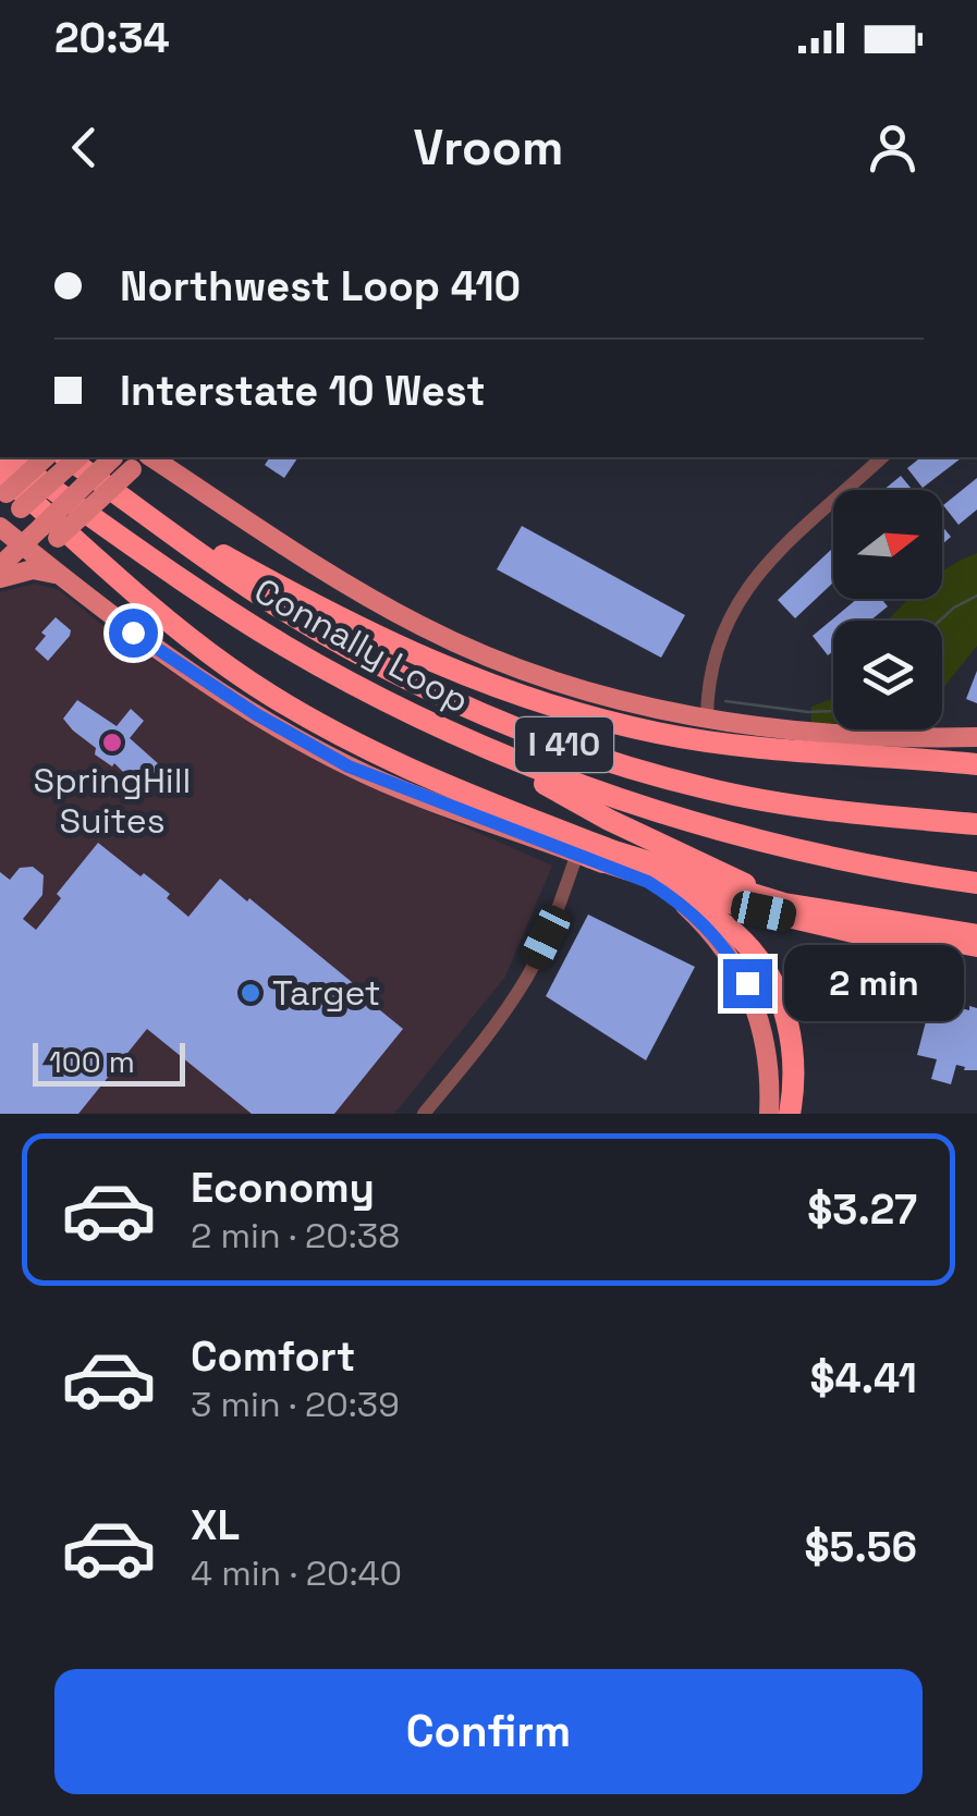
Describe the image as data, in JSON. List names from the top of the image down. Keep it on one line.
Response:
{"streets":{"highway":["Connally Loop","I 410"]},"places":["SpringHill Suites","Target"],"scale_bar":"100 m","north":"right","page":{"status":"20:34","header":"Vroom","banner":["Northwest Loop 410","Interstate 10 West"],"bubble":"2 min","scale":"100 m","list":[{"name":"Economy","note":"2 min · 20:38","value":"$3.27"},{"name":"Comfort","note":"3 min · 20:39","value":"$4.41"},{"name":"XL","note":"4 min · 20:40","value":"$5.56"}],"buttons":"Confirm"}}
